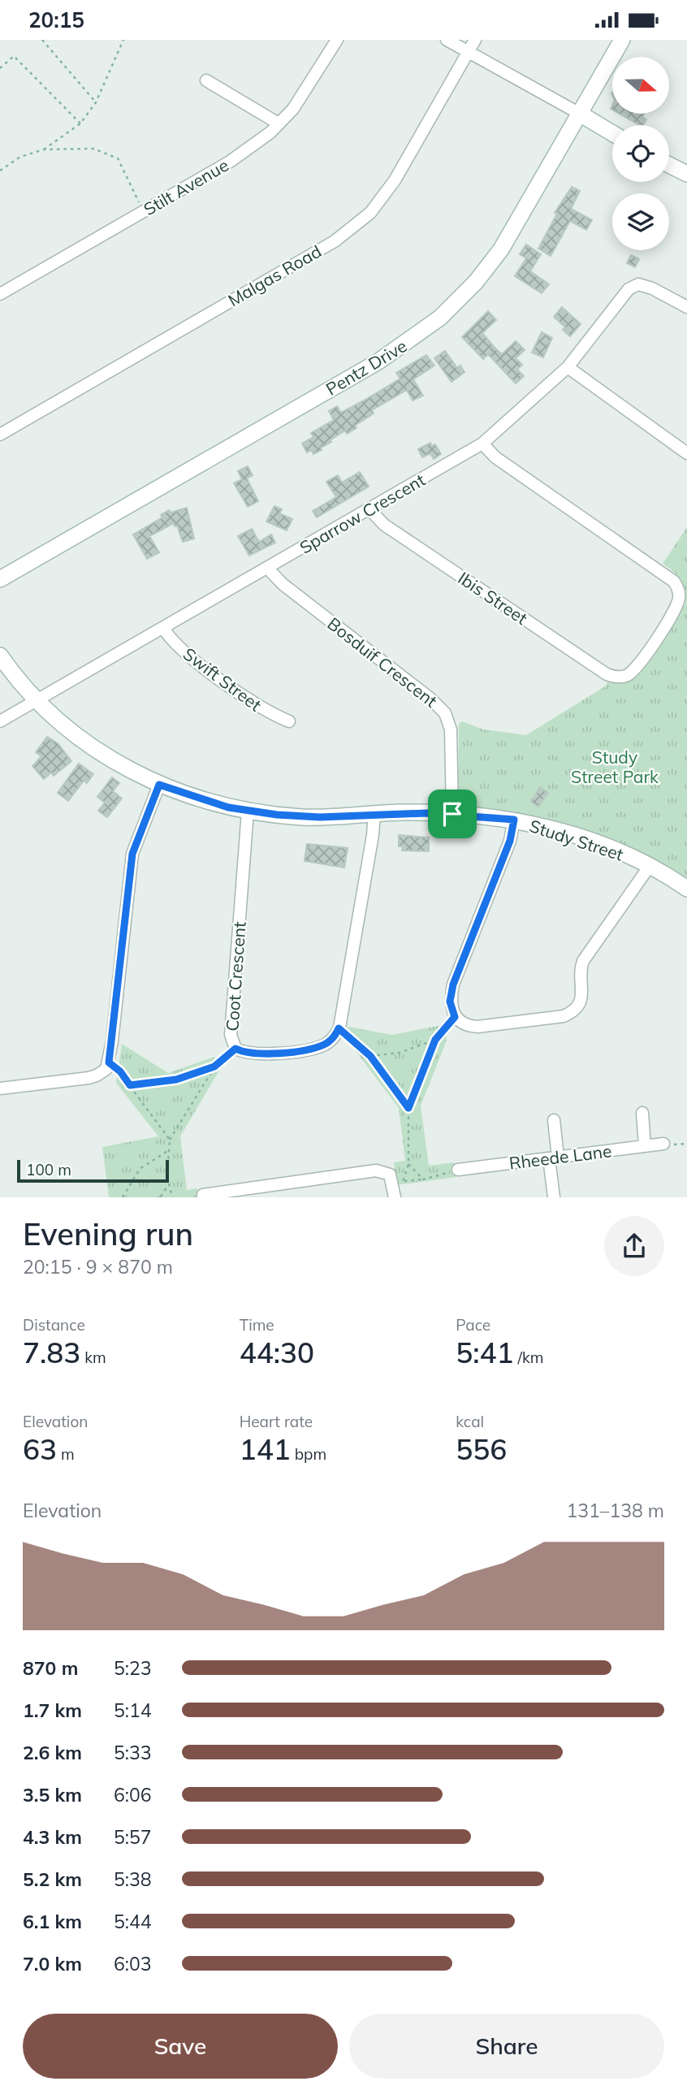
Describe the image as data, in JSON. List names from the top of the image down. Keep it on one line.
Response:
{"streets":{"street":["Stilt Avenue","Malgas Road","Pentz Drive","Sparrow Crescent","Ibis Street","Bosduif Crescent","Swift Street","Study Street","Coot Crescent","Rheede Lane"]},"crossings":[["Sparrow Crescent","Ibis Street"],["Sparrow Crescent","Bosduif Crescent"],["Sparrow Crescent","Swift Street"],["Sparrow Crescent","Study Street"],["Bosduif Crescent","Study Street"],["Study Street","Coot Crescent"]],"parks":["Study Street Park"],"scale_bar":"100 m","north":"right","page":{"status":"20:15","scale":"100 m","heading":["Evening run","20:15 · 9 × 870 m"],"stats":[["Distance","7.83 km"],["Time","44:30"],["Pace","5:41 /km"],["Elevation","63 m"],["Heart rate","141 bpm"],["kcal","556"]],"chart":["Elevation","131–138 m"],"list":[{"name":"870 m","note":"5:23"},{"name":"1.7 km","note":"5:14"},{"name":"2.6 km","note":"5:33"},{"name":"3.5 km","note":"6:06"},{"name":"4.3 km","note":"5:57"},{"name":"5.2 km","note":"5:38"},{"name":"6.1 km","note":"5:44"},{"name":"7.0 km","note":"6:03"}],"buttons":["Save","Share"]}}
